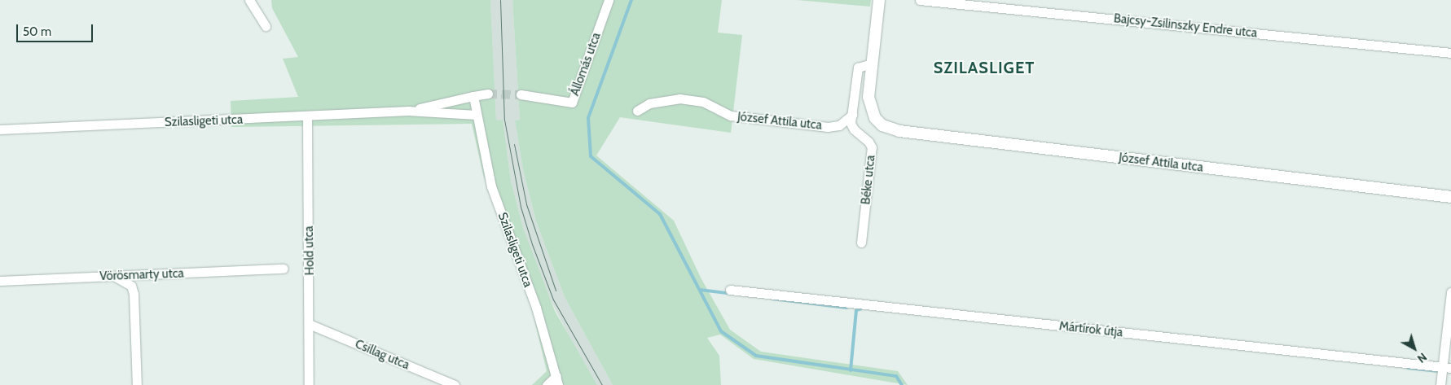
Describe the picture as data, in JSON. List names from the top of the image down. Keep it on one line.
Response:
{"streets":{"street":["Bajcsy-Zsilinszky Endre utca","Állomás utca","Szilasligeti utca","József Attila utca","Béke utca","Hold utca","Vörösmarty utca","Mártírok útja","Csillag utca"]},"crossings":[["Szilasligeti utca","Hold utca"],["József Attila utca","Béke utca"],["Hold utca","Csillag utca"]],"districts":["SZILASLIGET"],"scale_bar":"50 m","north":"bottom right"}
